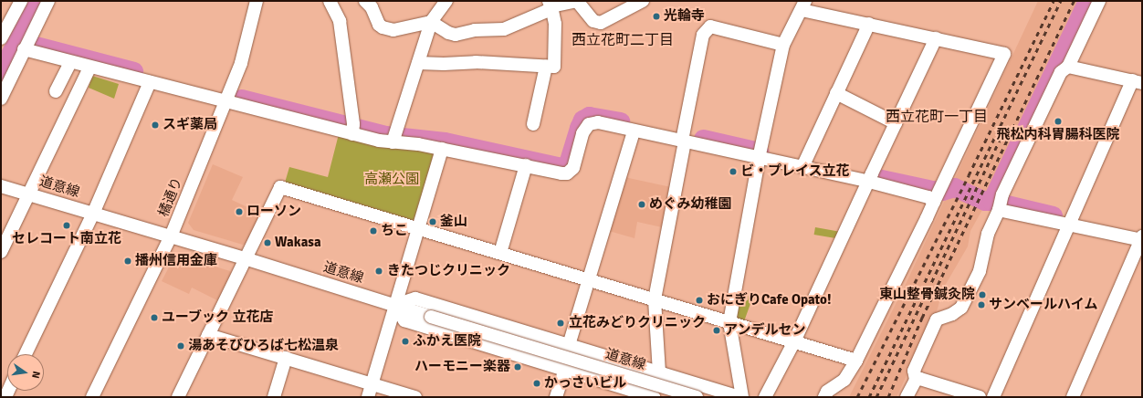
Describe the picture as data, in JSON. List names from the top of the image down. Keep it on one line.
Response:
{"streets":{"street":["道意線","橘通り"]},"crossings":[["道意線","橘通り"]],"districts":["西立花町二丁目","西立花町一丁目"],"parks":["高瀬公園"],"places":["光輪寺","飛松内科胃腸科医院","スギ薬局","ビ・プレイス立花","めぐみ幼稚園","ローソン","釜山","セレコート南立花","ちこ","Wakasa","播州信用金庫","きたつじクリニック","東山整骨鍼灸院","おにぎりCafe Opato!","サンベールハイム","ユーブック 立花店","立花みどりクリニック","アンデルセン","ふかえ医院","湯あそびひろば七松温泉","ハーモニー楽器","かっさいビル"],"north":"right"}
